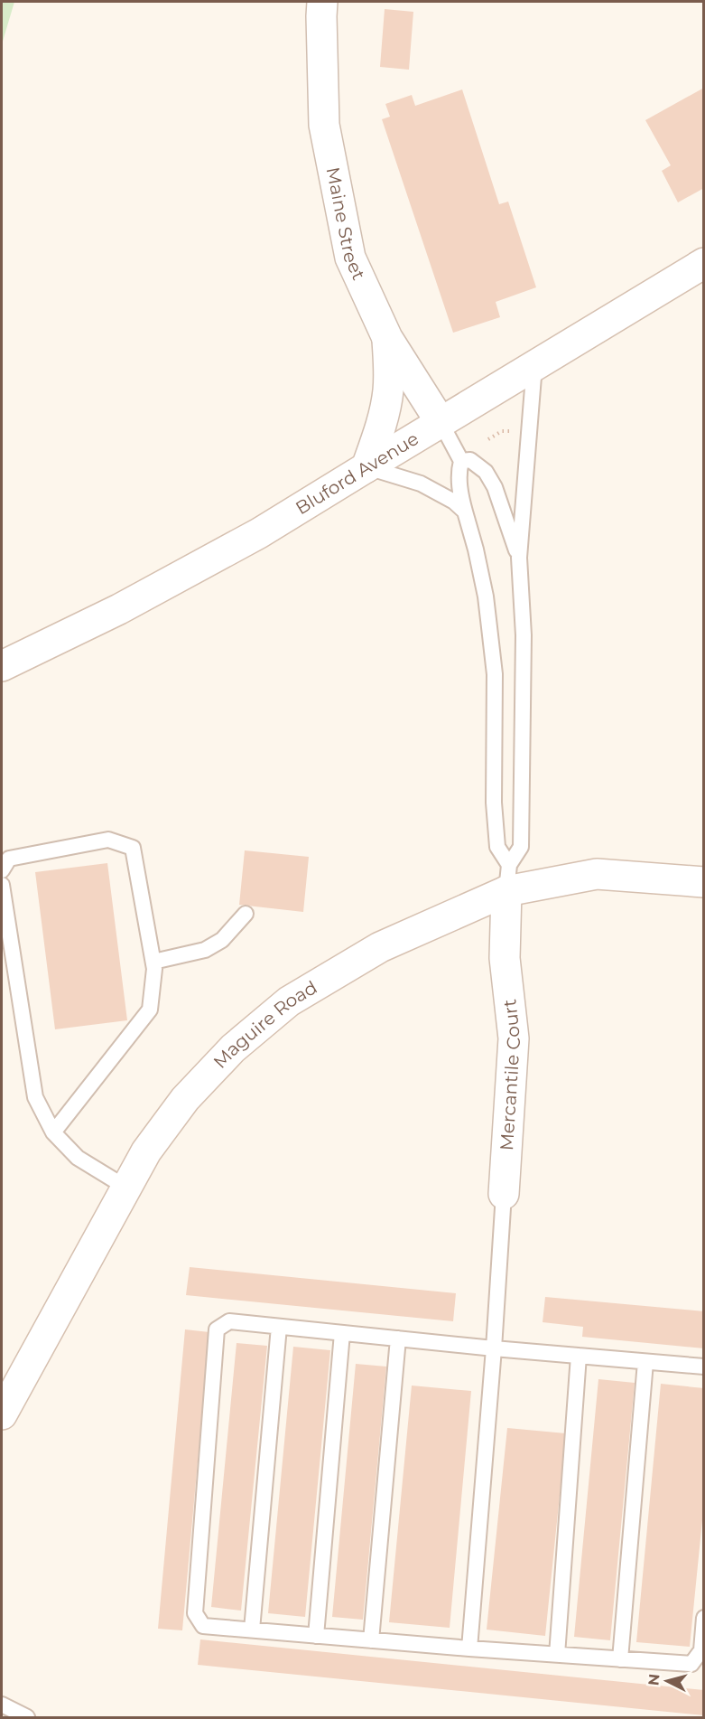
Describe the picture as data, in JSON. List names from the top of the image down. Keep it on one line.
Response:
{"streets":{"street":["Maine Street","Bluford Avenue","Maguire Road","Mercantile Court"]},"crossings":[["Maine Street","Bluford Avenue"],["Maguire Road","Mercantile Court"]],"north":"left"}
